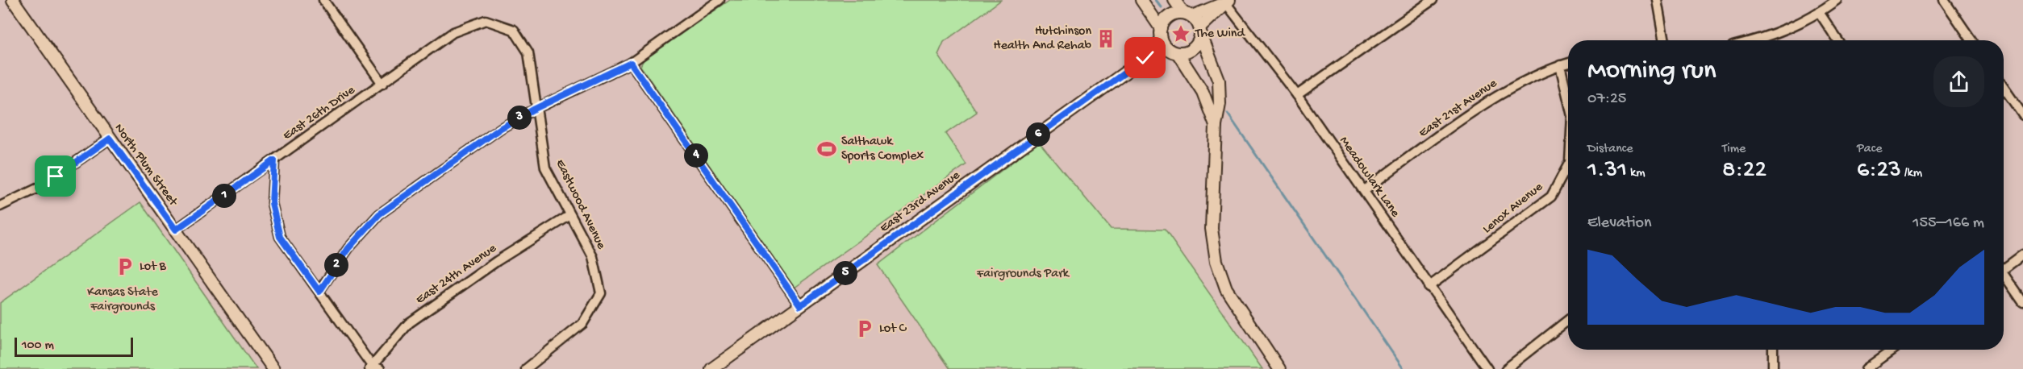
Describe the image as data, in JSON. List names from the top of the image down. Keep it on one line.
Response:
{"streets":{"street":["East 21st Avenue","East 26th Drive","North Plum Street","Meadowlark Lane","East 23rd Avenue","Eastwood Avenue","Lenox Avenue","East 24th Avenue"]},"crossings":[["East 21st Avenue","Meadowlark Lane"],["East 21st Avenue","Lenox Avenue"],["East 26th Drive","North Plum Street"],["East 26th Drive","Eastwood Avenue"],["Meadowlark Lane","Lenox Avenue"],["Eastwood Avenue","East 24th Avenue"]],"parks":["Fairgrounds Park","Kansas State Fairgrounds"],"places":{"place":["The Wind"],"building":["Hutchinson Health And Rehab"],"sports":["Salthawk Sports Complex"],"parking":["Lot B","Lot C"]},"scale_bar":"100 m","page":{"heading":["Morning run","07:25"],"pins":["3","6","4","1","2","5"],"stats":[["Distance","1.31 km"],["Time","8:22"],["Pace","6:23 /km"]],"chart":["Elevation","155–166 m"],"scale":"100 m"}}
